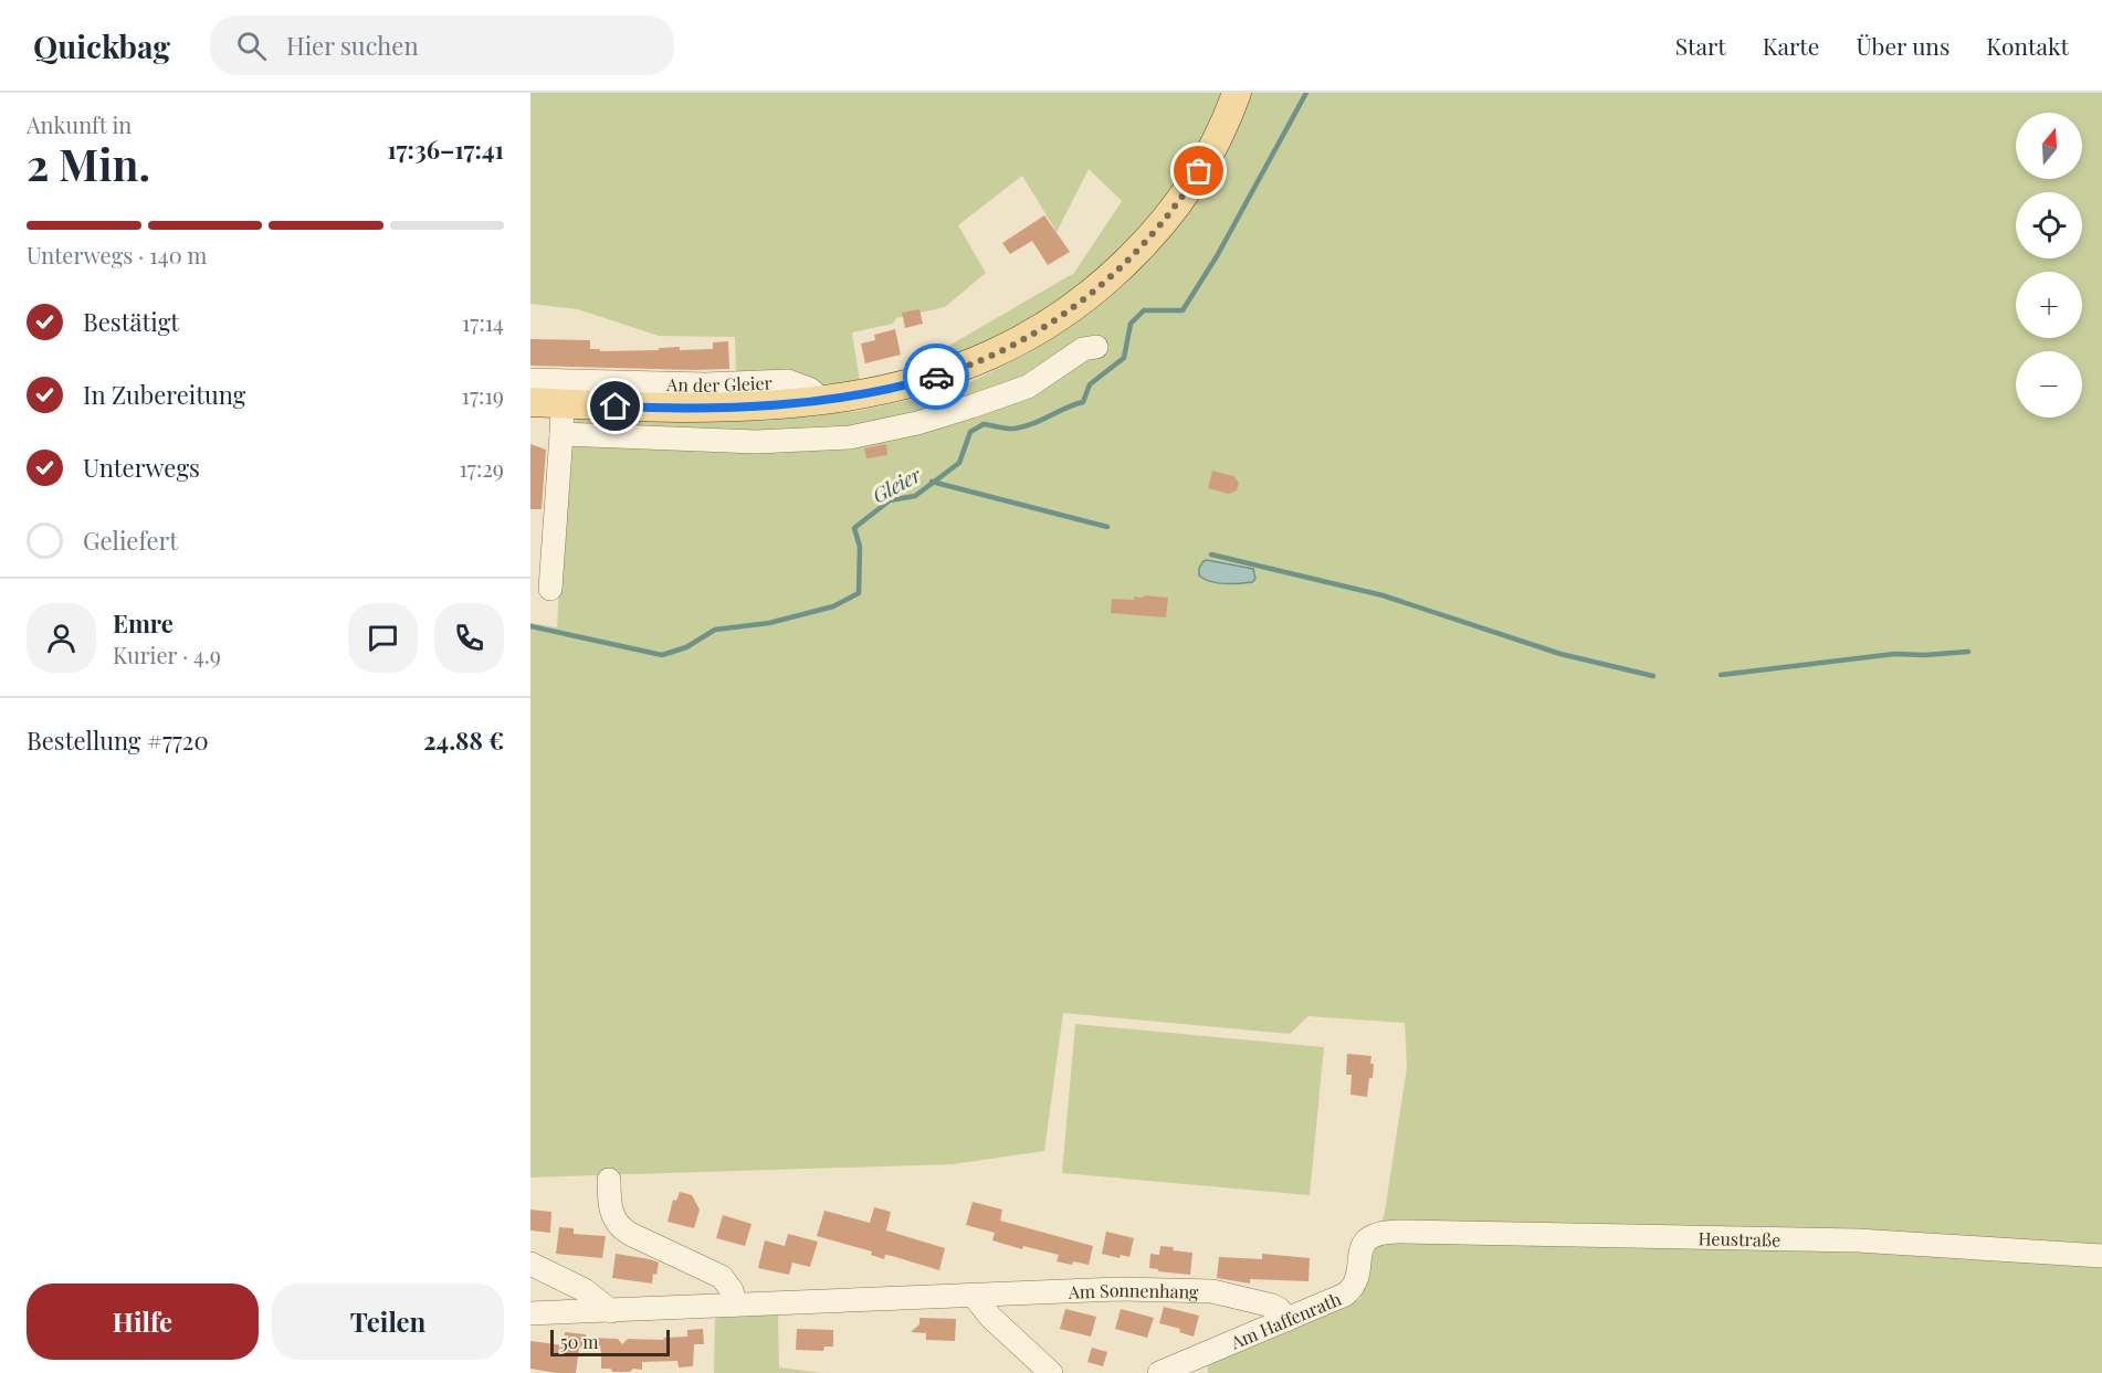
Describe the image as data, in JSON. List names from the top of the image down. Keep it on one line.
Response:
{"streets":{"main road":["An der Gleier"],"street":["Heustraße","Am Sonnenhang","Am Haffenrath"]},"crossings":[["Heustraße","Am Haffenrath"],["Am Sonnenhang","Am Haffenrath"]],"water":["Gleier"],"scale_bar":"50 m","north":"top","page":{"header":"Quickbag","search":"Hier suchen","nav":["Start","Karte","Über uns","Kontakt"],"heading":["2 Min.","Ankunft in","17:36–17:41"],"panel":["Emre","Kurier · 4.9","Bestellung #7720","24.88 €"],"map_buttons":["+","−"],"bar":"Unterwegs · 140 m","list":[["Bestätigt","17:14"],["In Zubereitung","17:19"],["Unterwegs","17:29"],"Geliefert"],"buttons":["Hilfe","Teilen"],"scale":"50 m"}}
